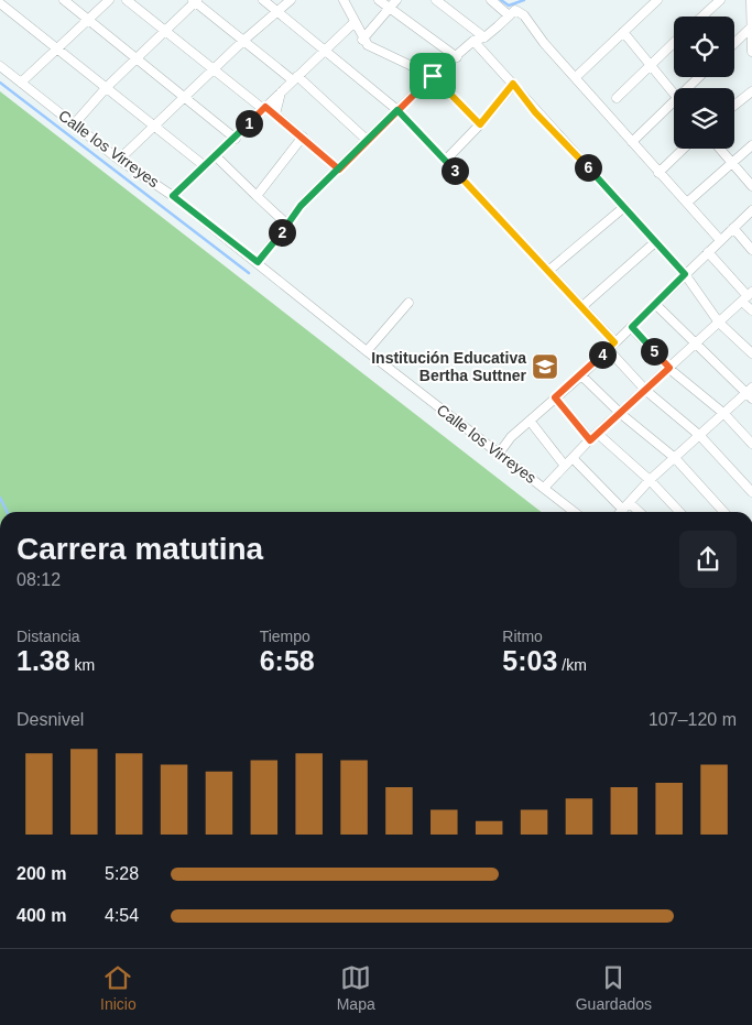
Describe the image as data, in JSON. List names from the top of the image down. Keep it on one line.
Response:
{"streets":{"street":["Calle los Virreyes"]},"places":{"school or university":["Institución Educativa Bertha Suttner"]},"page":{"pins":["1","6","3","2","5","4"],"heading":["Carrera matutina","08:12"],"stats":[["Distancia","1.38 km"],["Tiempo","6:58"],["Ritmo","5:03 /km"]],"chart":["Desnivel","107–120 m"],"list":[{"name":"200 m","note":"5:28"},{"name":"400 m","note":"4:54"}],"tabs":["Inicio","Mapa","Guardados"]}}
